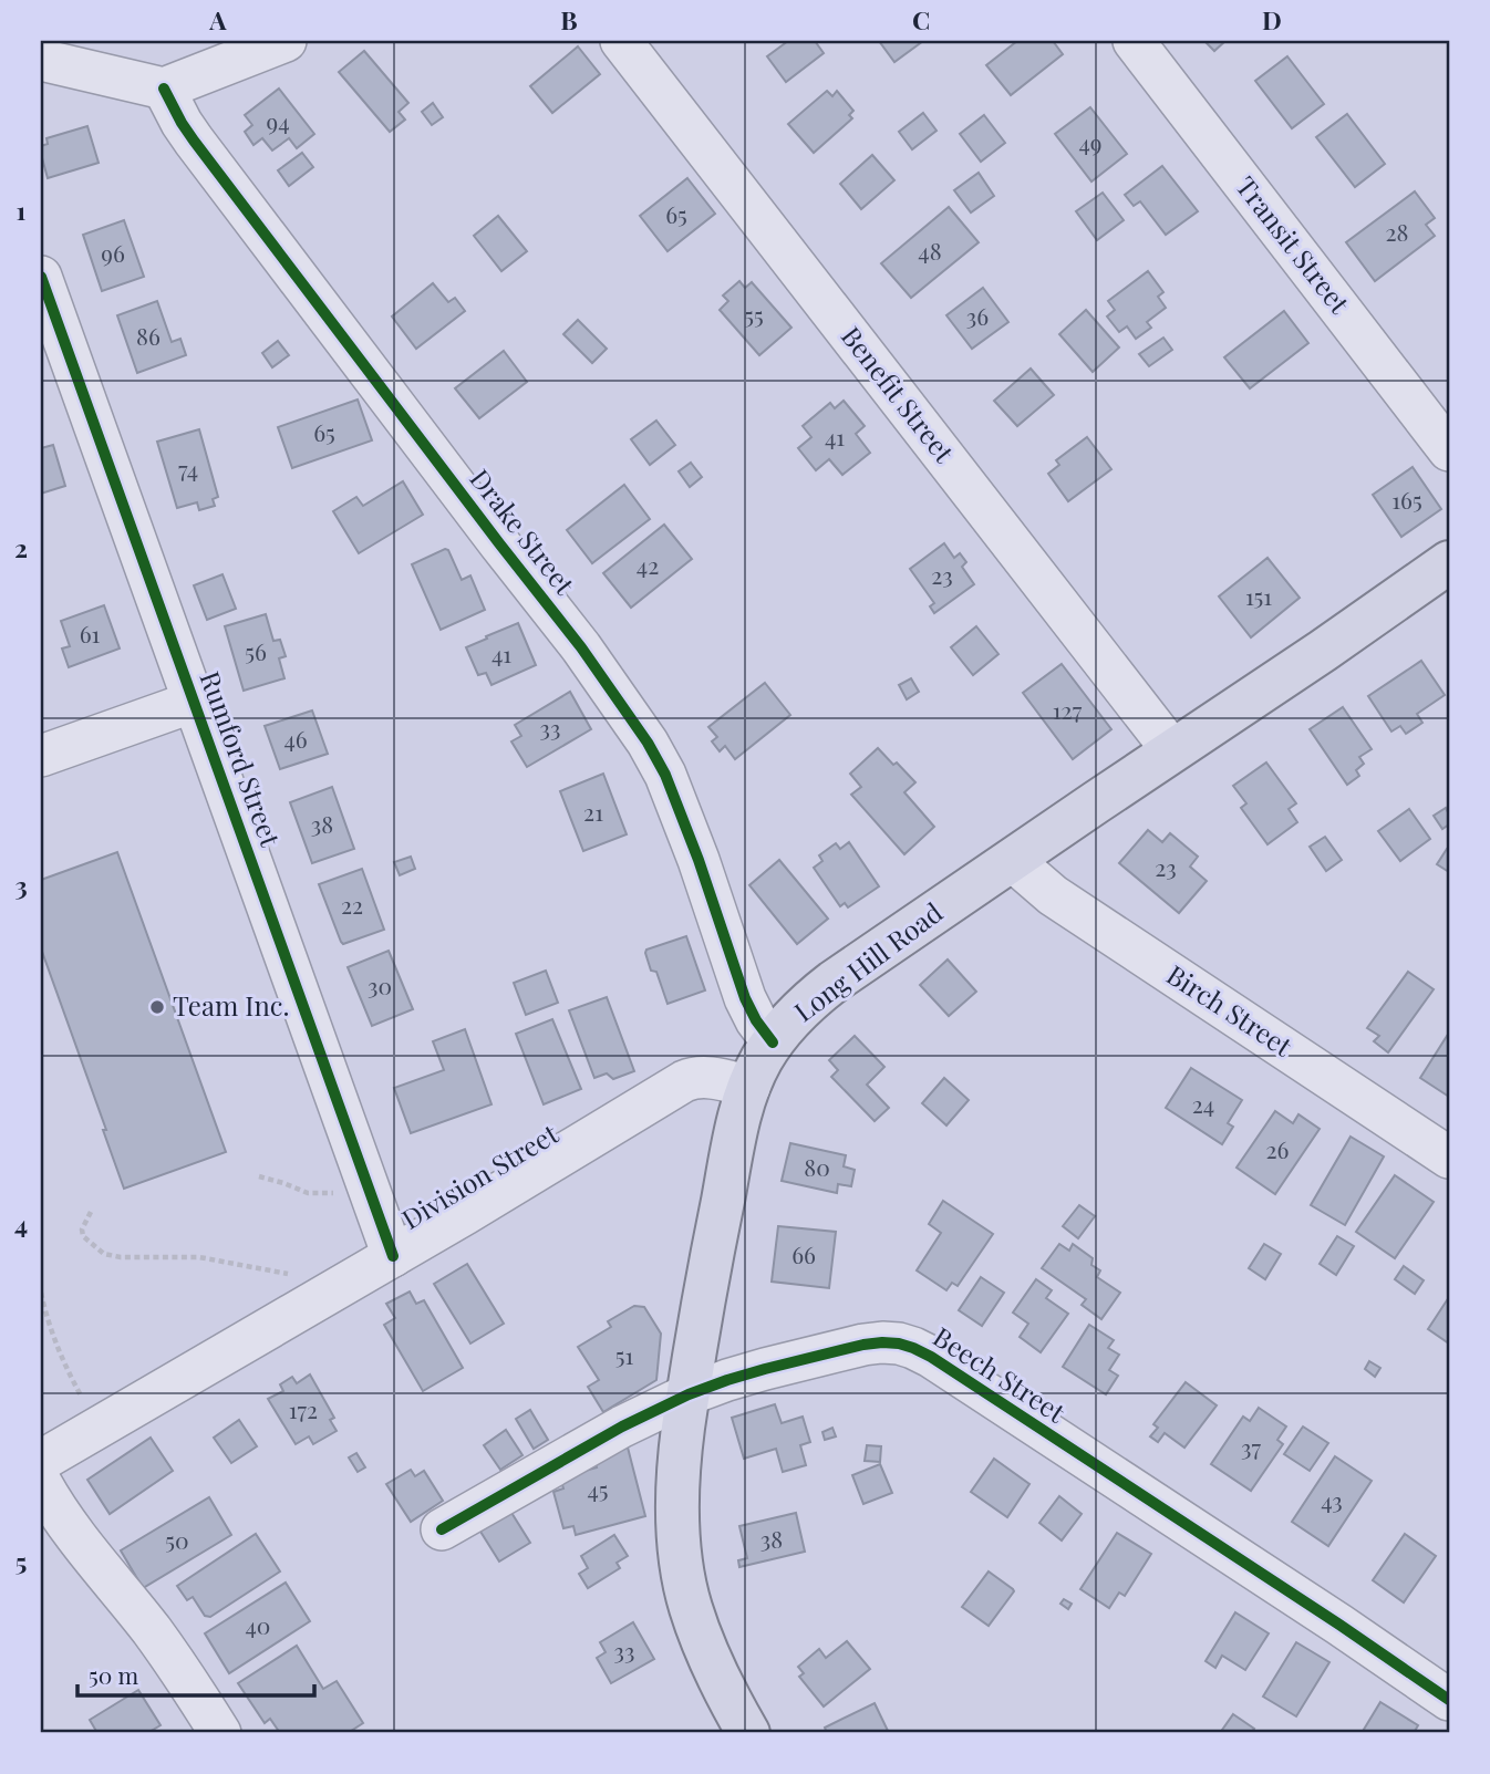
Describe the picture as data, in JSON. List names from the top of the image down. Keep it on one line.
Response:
{"streets":{"main road":["Long Hill Road"],"street":["Transit Street","Benefit Street","Drake Street","Rumford Street","Birch Street","Division Street","Beech Street"]},"crossings":[["Benefit Street","Long Hill Road"],["Drake Street","Long Hill Road"],["Rumford Street","Division Street"],["Long Hill Road","Birch Street"],["Long Hill Road","Division Street"],["Long Hill Road","Beech Street"]],"places":["Team Inc."],"house_numbers":["94","49","65","28","48","96","55","36","86","65","41","74","165","42","23","151","61","56","41","127","33","46","21","38","23","22","30","24","26","80","66","51","172","37","45","43","38","50","40","33"],"scale_bar":"50 m","grid":{"columns":["A","B","C","D"],"rows":["1","2","3","4","5"]}}
